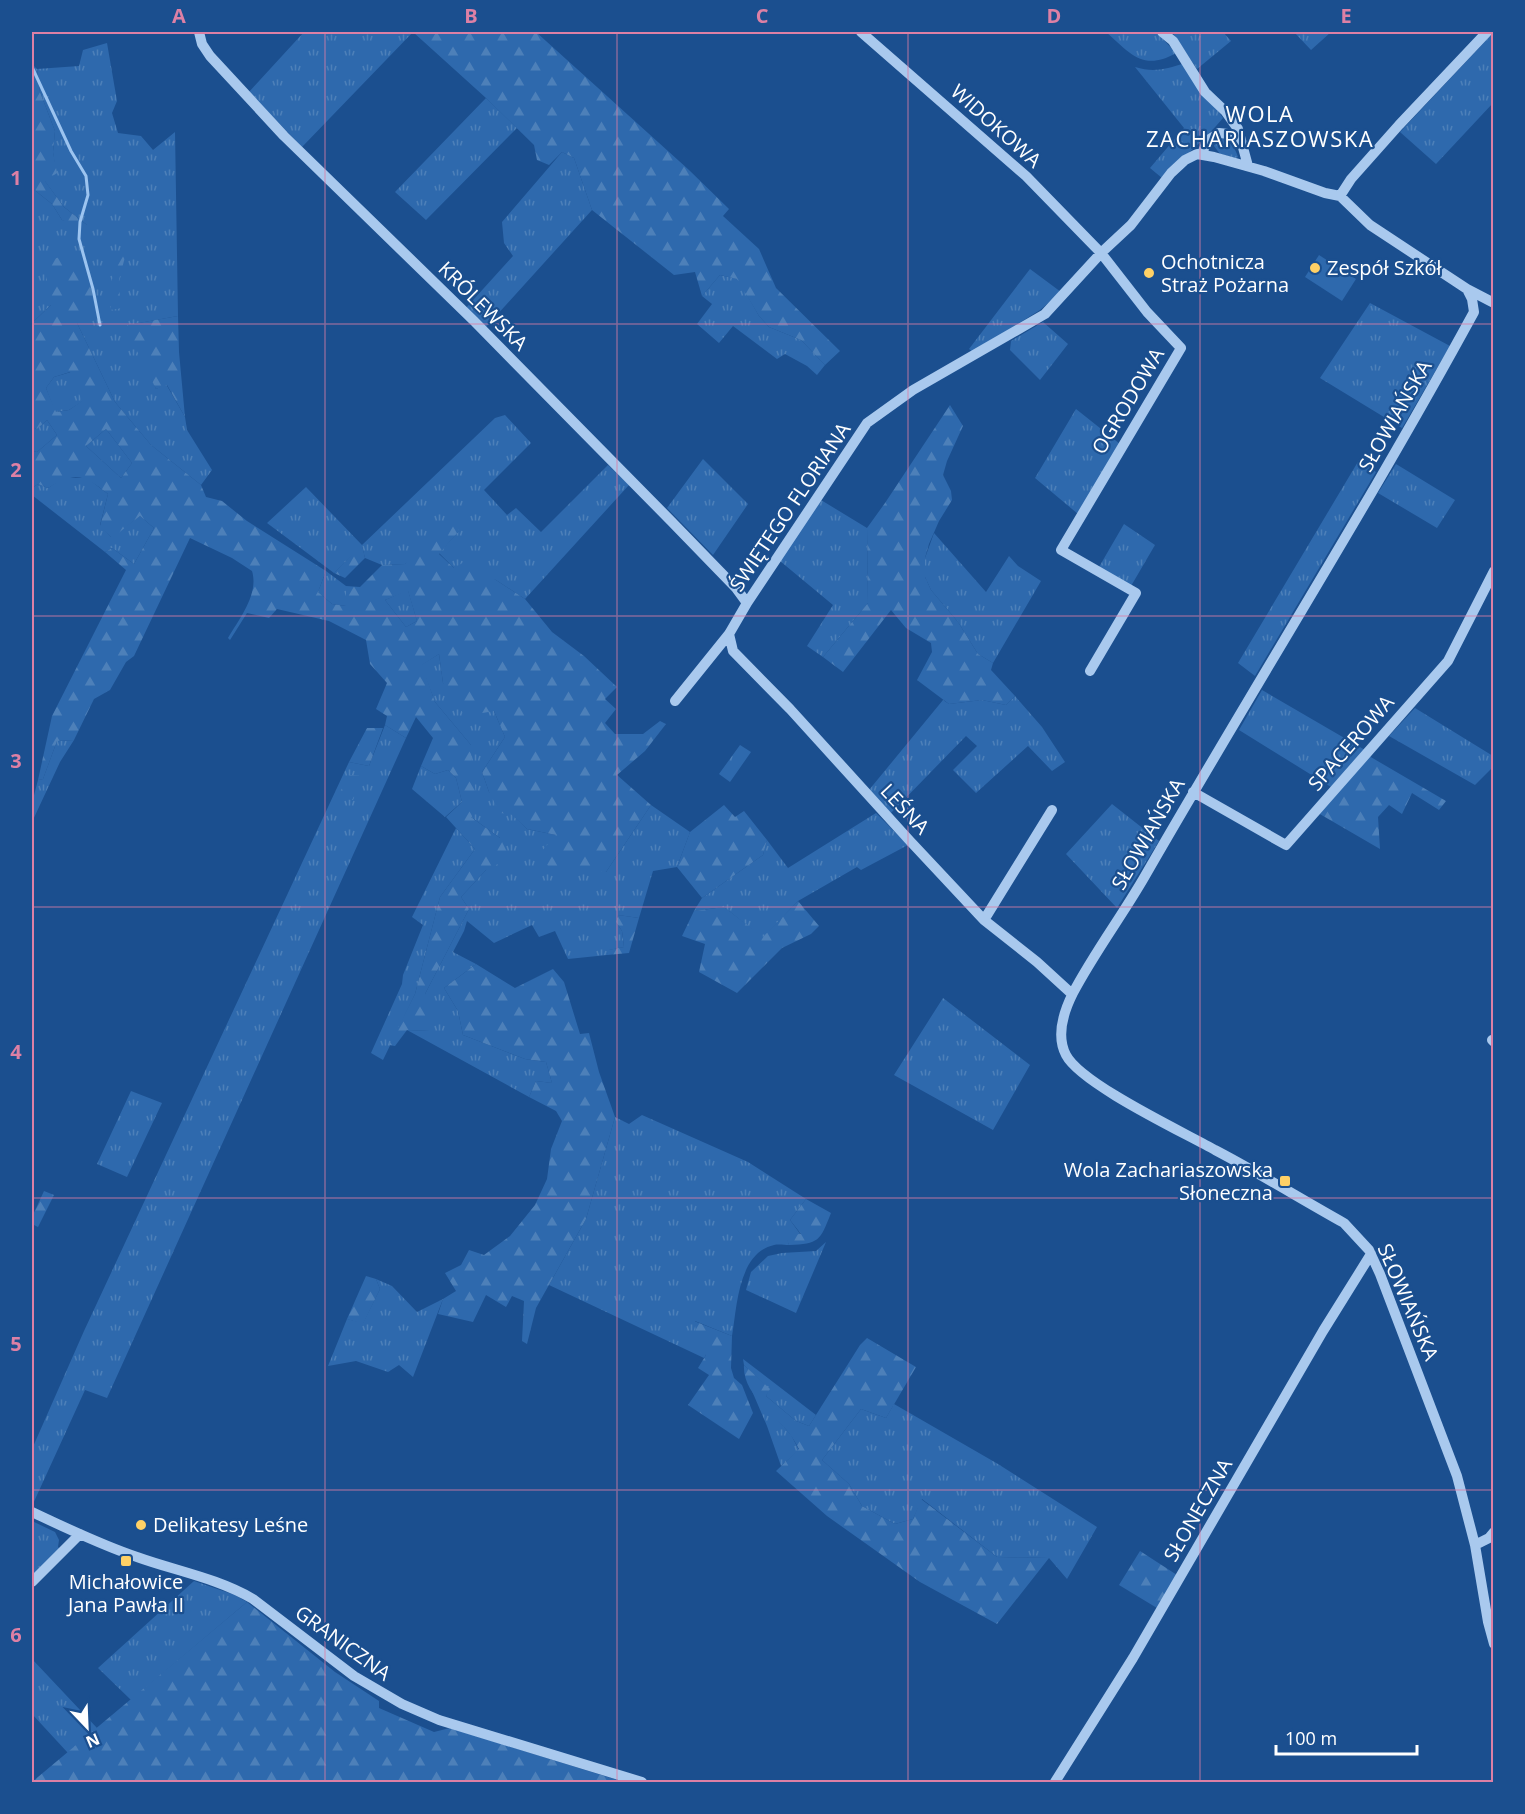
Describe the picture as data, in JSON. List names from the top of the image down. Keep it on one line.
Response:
{"streets":{"street":["WIDOKOWA","KRÓLEWSKA","OGRODOWA","SŁOWIAŃSKA","ŚWIĘTEGO FLORIANA","SPACEROWA","LEŚNA","SŁONECZNA","GRANICZNA"]},"crossings":[["WIDOKOWA","OGRODOWA"],["WIDOKOWA","ŚWIĘTEGO FLORIANA"],["KRÓLEWSKA","ŚWIĘTEGO FLORIANA"],["OGRODOWA","ŚWIĘTEGO FLORIANA"],["SŁOWIAŃSKA","SPACEROWA"],["SŁOWIAŃSKA","LEŚNA"],["SŁOWIAŃSKA","SŁONECZNA"],["ŚWIĘTEGO FLORIANA","LEŚNA"]],"districts":["WOLA ZACHARIASZOWSKA"],"places":{"other":["Zespół Szkół","Ochotnicza Straż Pożarna","Delikatesy Leśne"],"transit":["Wola Zachariaszowska Słoneczna","Michałowice Jana Pawła II"]},"scale_bar":"100 m","north":"bottom right","grid":{"columns":["A","B","C","D","E"],"rows":["1","2","3","4","5","6"]}}
